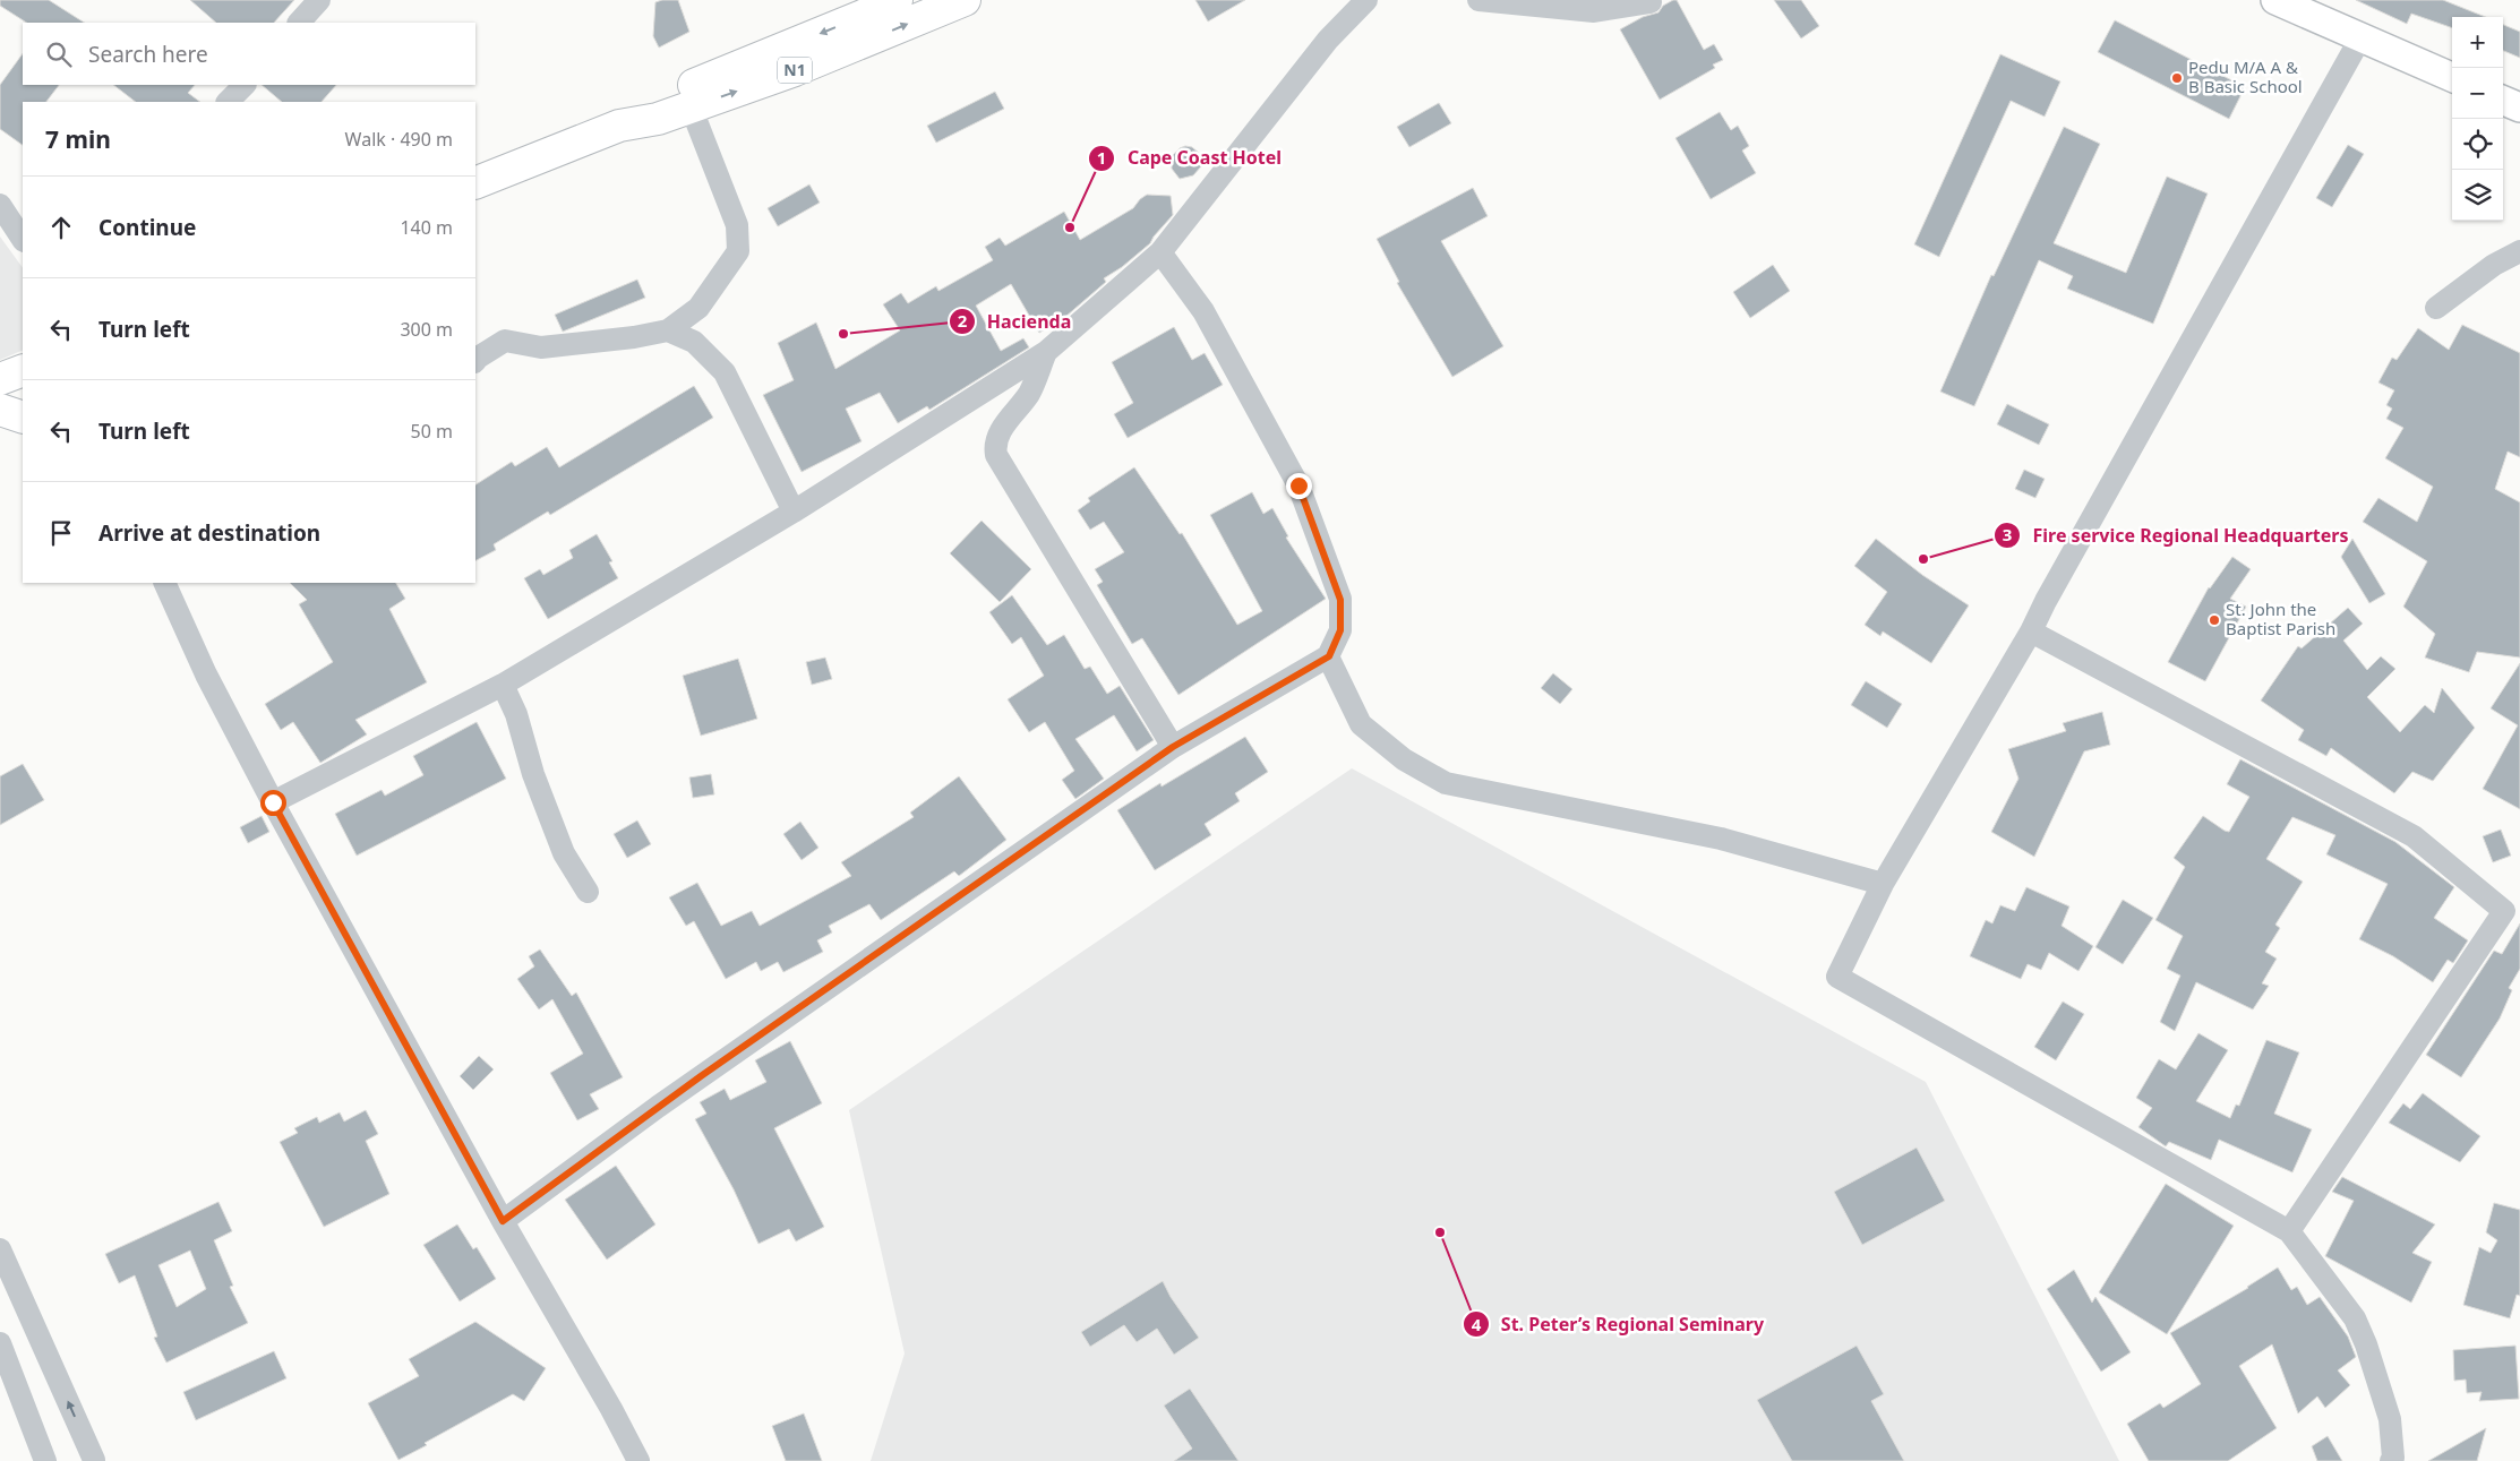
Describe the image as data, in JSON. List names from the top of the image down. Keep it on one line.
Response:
{"streets":{"highway":["N1"]},"places":["Pedu M/A A & B Basic School","Cape Coast Hotel","Hacienda","Fire service Regional Headquarters","St. John the Baptist Parish","St. Peter’s Regional Seminary"],"page":{"map_buttons":["+","−"],"search":"Search here","heading":["7 min","Walk · 490 m"],"list":[["Continue","140 m"],["Turn left","300 m"],["Turn left","50 m"],"Arrive at destination"]}}
